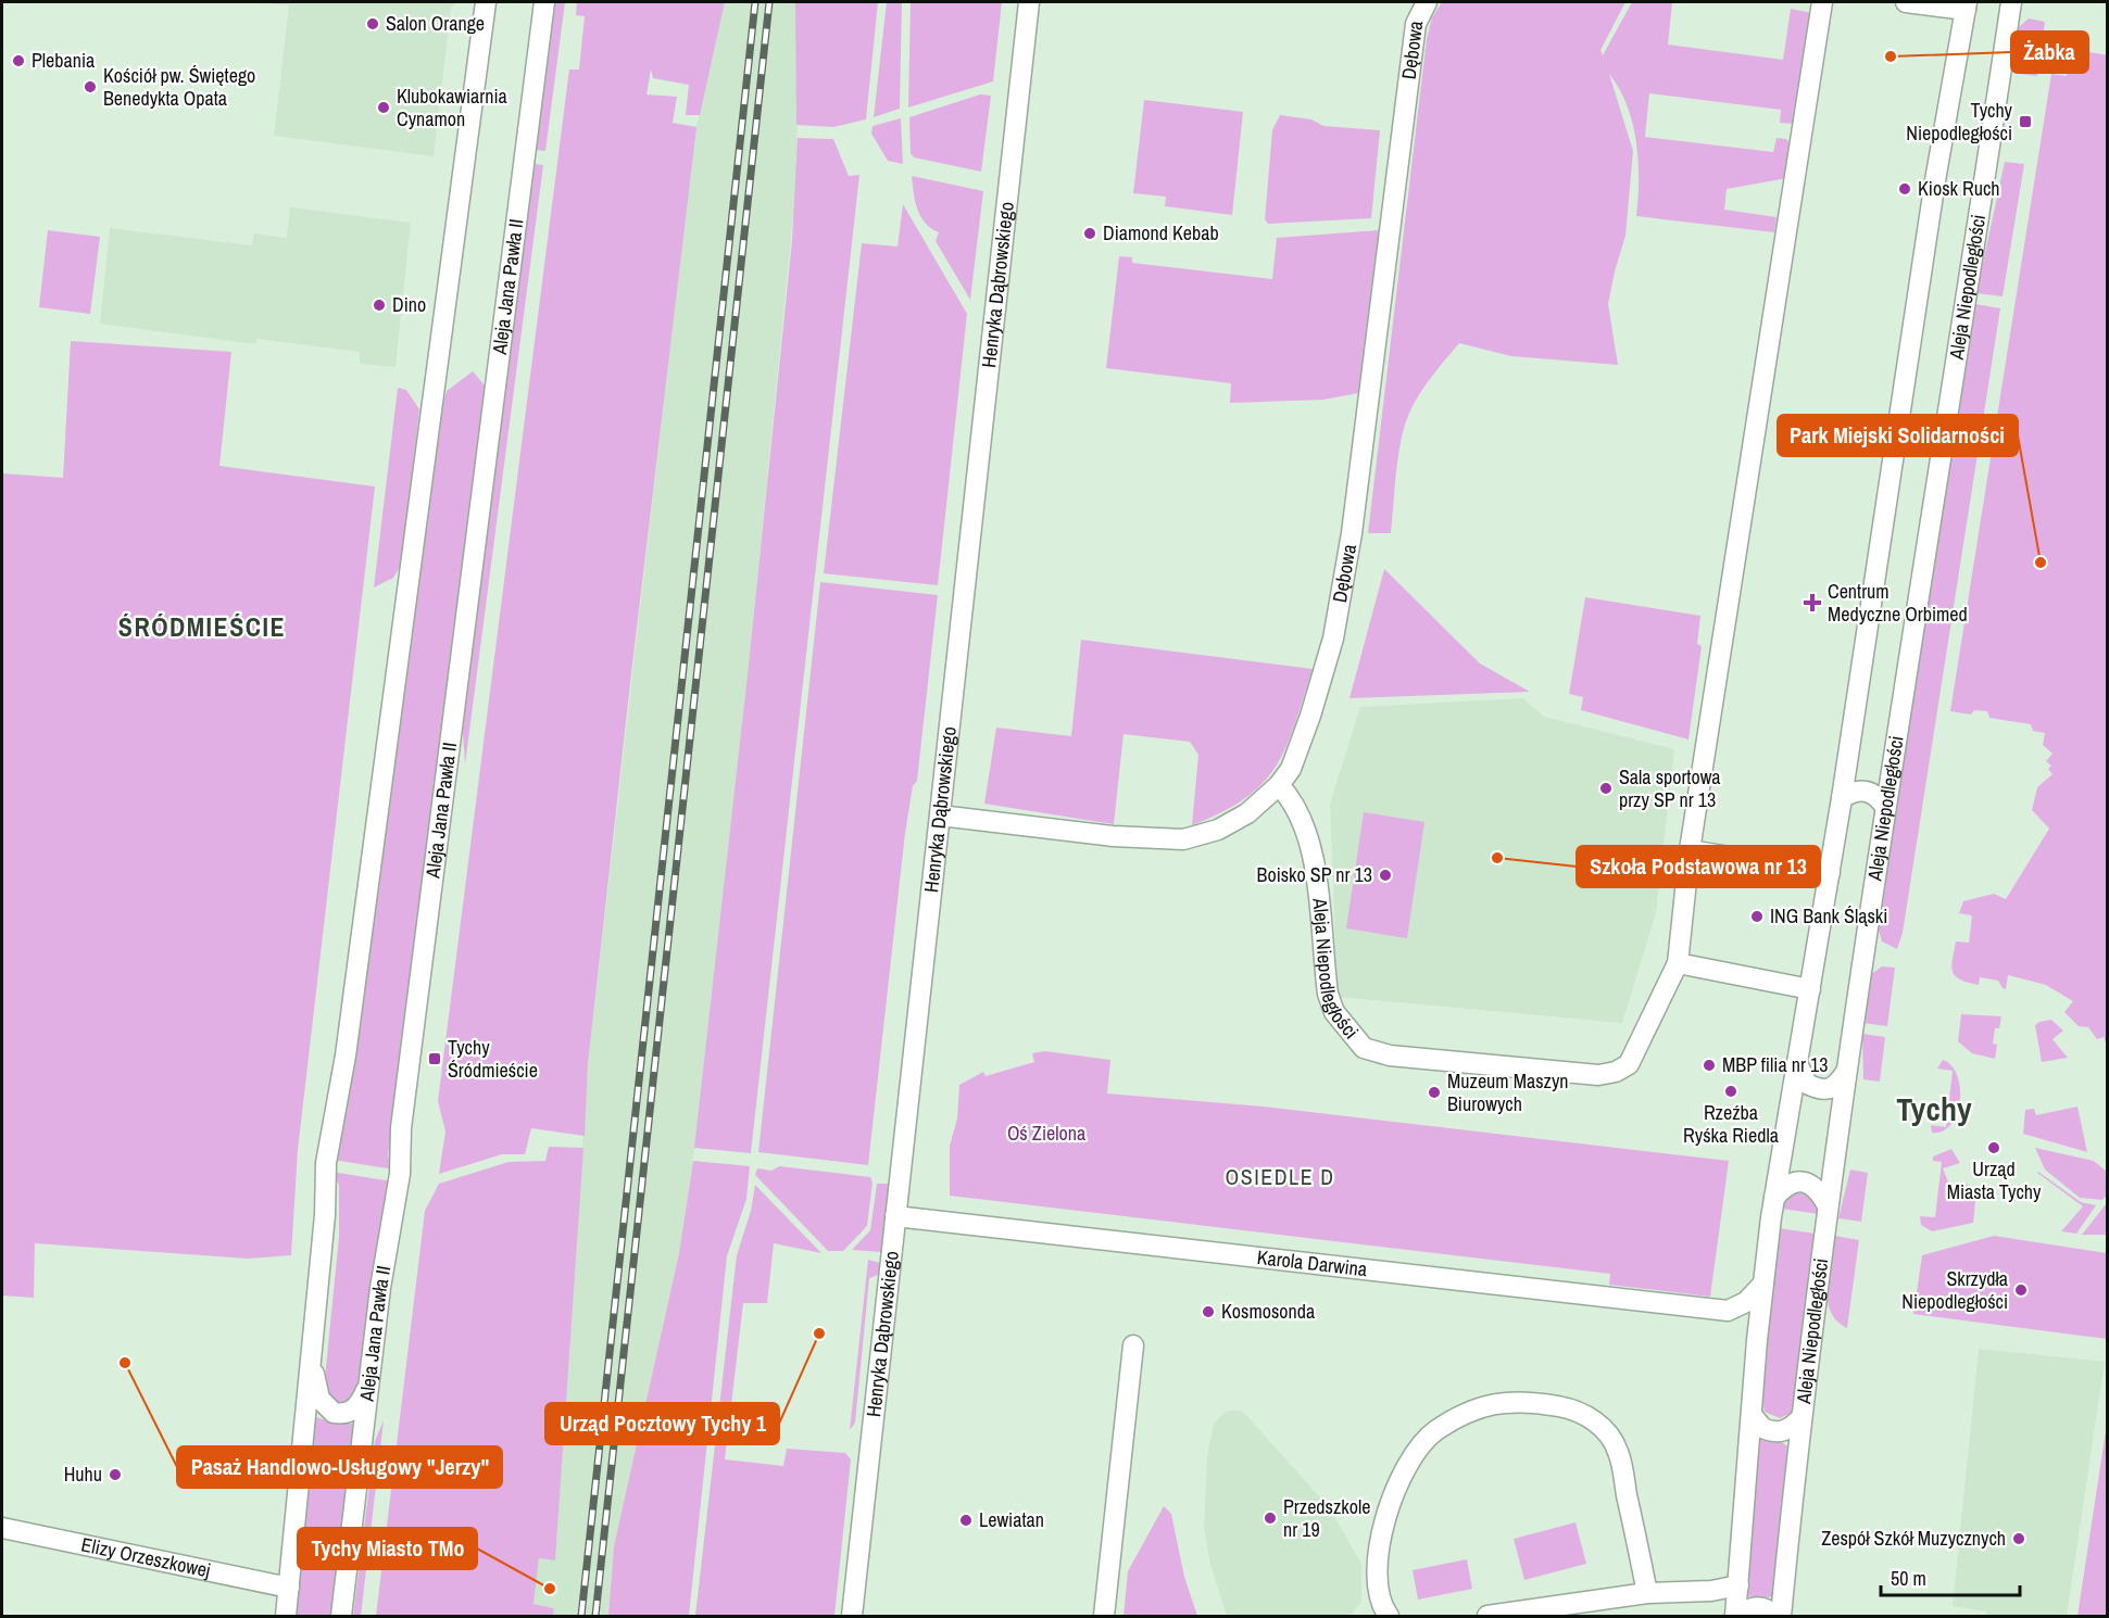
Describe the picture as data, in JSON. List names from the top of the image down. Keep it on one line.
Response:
{"streets":{"street":["Dębowa","Henryka Dąbrowskiego","Aleja Jana Pawła II","Aleja Niepodległości","Karola Darwina","Elizy Orzeszkowej"]},"crossings":[["Dębowa","Henryka Dąbrowskiego"],["Dębowa","Aleja Niepodległości"],["Henryka Dąbrowskiego","Karola Darwina"]],"districts":["ŚRÓDMIEŚCIE","Tychy","OSIEDLE D"],"parks":["Oś Zielona"],"places":{"other":["Salon Orange","Żabka","Plebania","Kościół pw. Świętego Benedykta Opata","Klubokawiarnia Cynamon","Kiosk Ruch","Diamond Kebab","Dino","Park Miejski Solidarności","Sala sportowa przy SP nr 13","Szkoła Podstawowa nr 13","Boisko SP nr 13","ING Bank Śląski","MBP filia nr 13","Rzeźba Ryśka Riedla","Muzeum Maszyn Biurowych","Urząd Miasta Tychy","Skrzydła Niepodległości","Kosmosonda","Urząd Pocztowy Tychy 1","Pasaż Handlowo-Usługowy \"Jerzy\"","Huhu","Przedszkole nr 19","Lewiatan","Zespół Szkół Muzycznych","Tychy Miasto TMo"],"transit":["Tychy Niepodległości","Tychy Śródmieście"],"health":["Centrum Medyczne Orbimed"]},"scale_bar":"50 m"}
